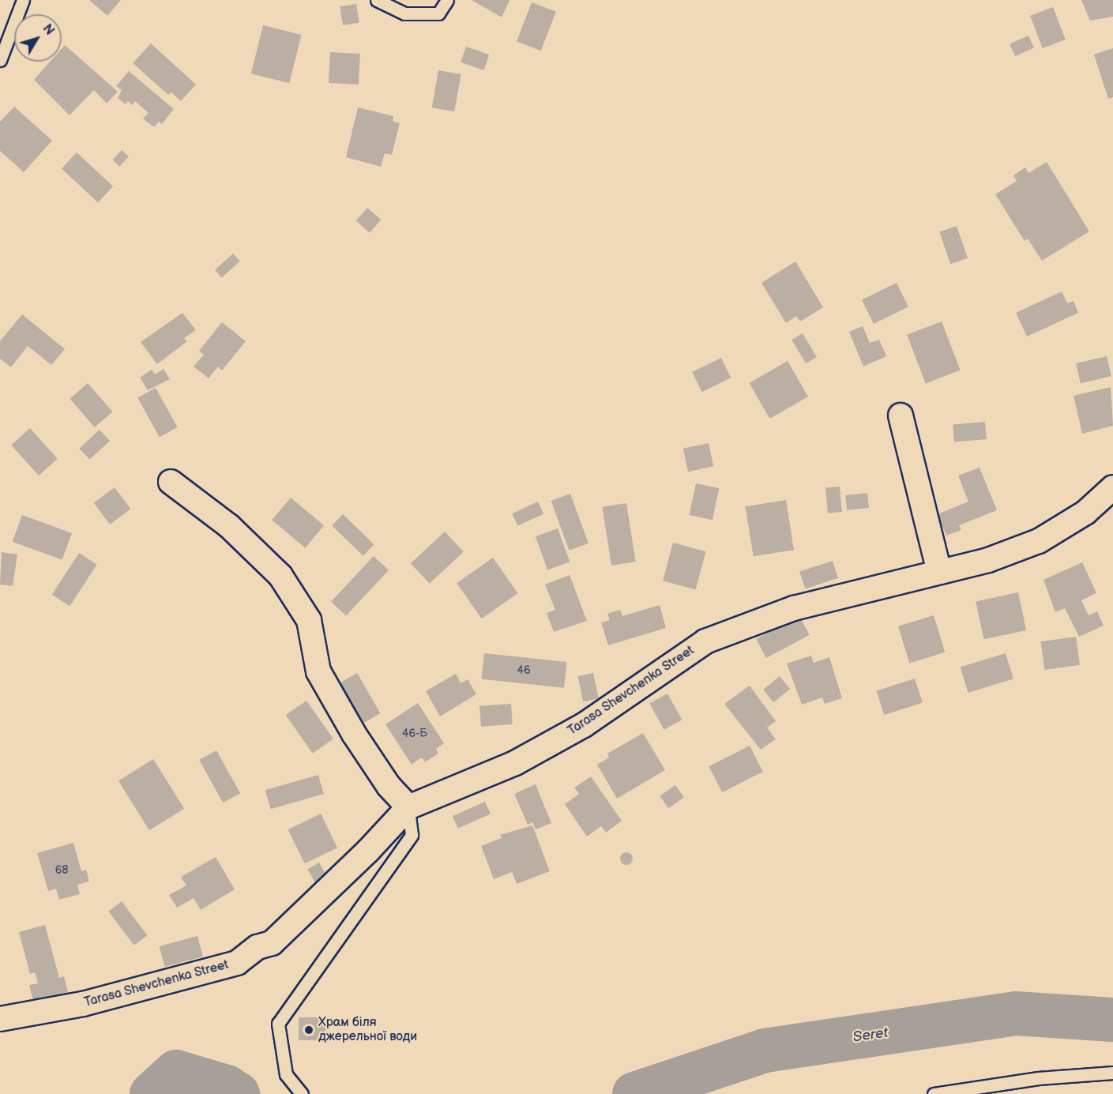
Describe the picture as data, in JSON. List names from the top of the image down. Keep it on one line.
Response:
{"streets":{"street":["Tarasa Shevchenka Street"]},"water":["Seret"],"places":["Храм біля джерельної води"],"house_numbers":["46","46-Б","68"],"north":"top right"}
